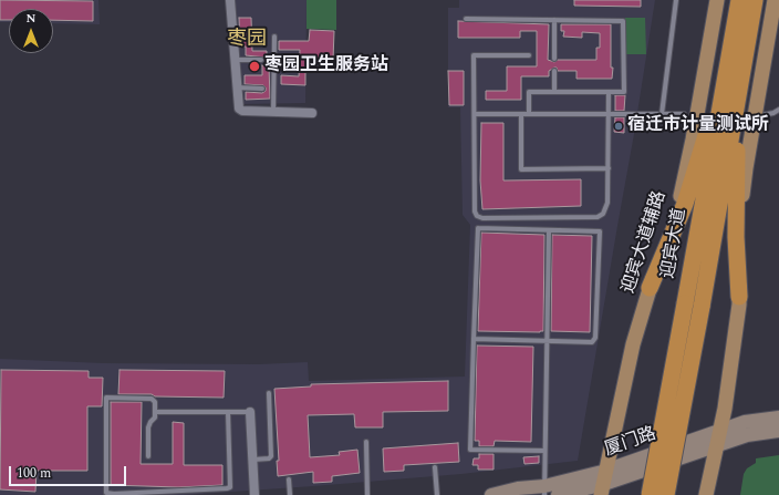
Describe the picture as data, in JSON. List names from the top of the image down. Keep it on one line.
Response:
{"streets":{"highway":["迎宾大道"],"main road":["迎宾大道辅路"],"street":["厦门路"]},"crossings":[["迎宾大道辅路","厦门路"]],"districts":["枣园"],"places":["枣园卫生服务站","宿迁市计量测试所"],"scale_bar":"100 m","north":"top"}
